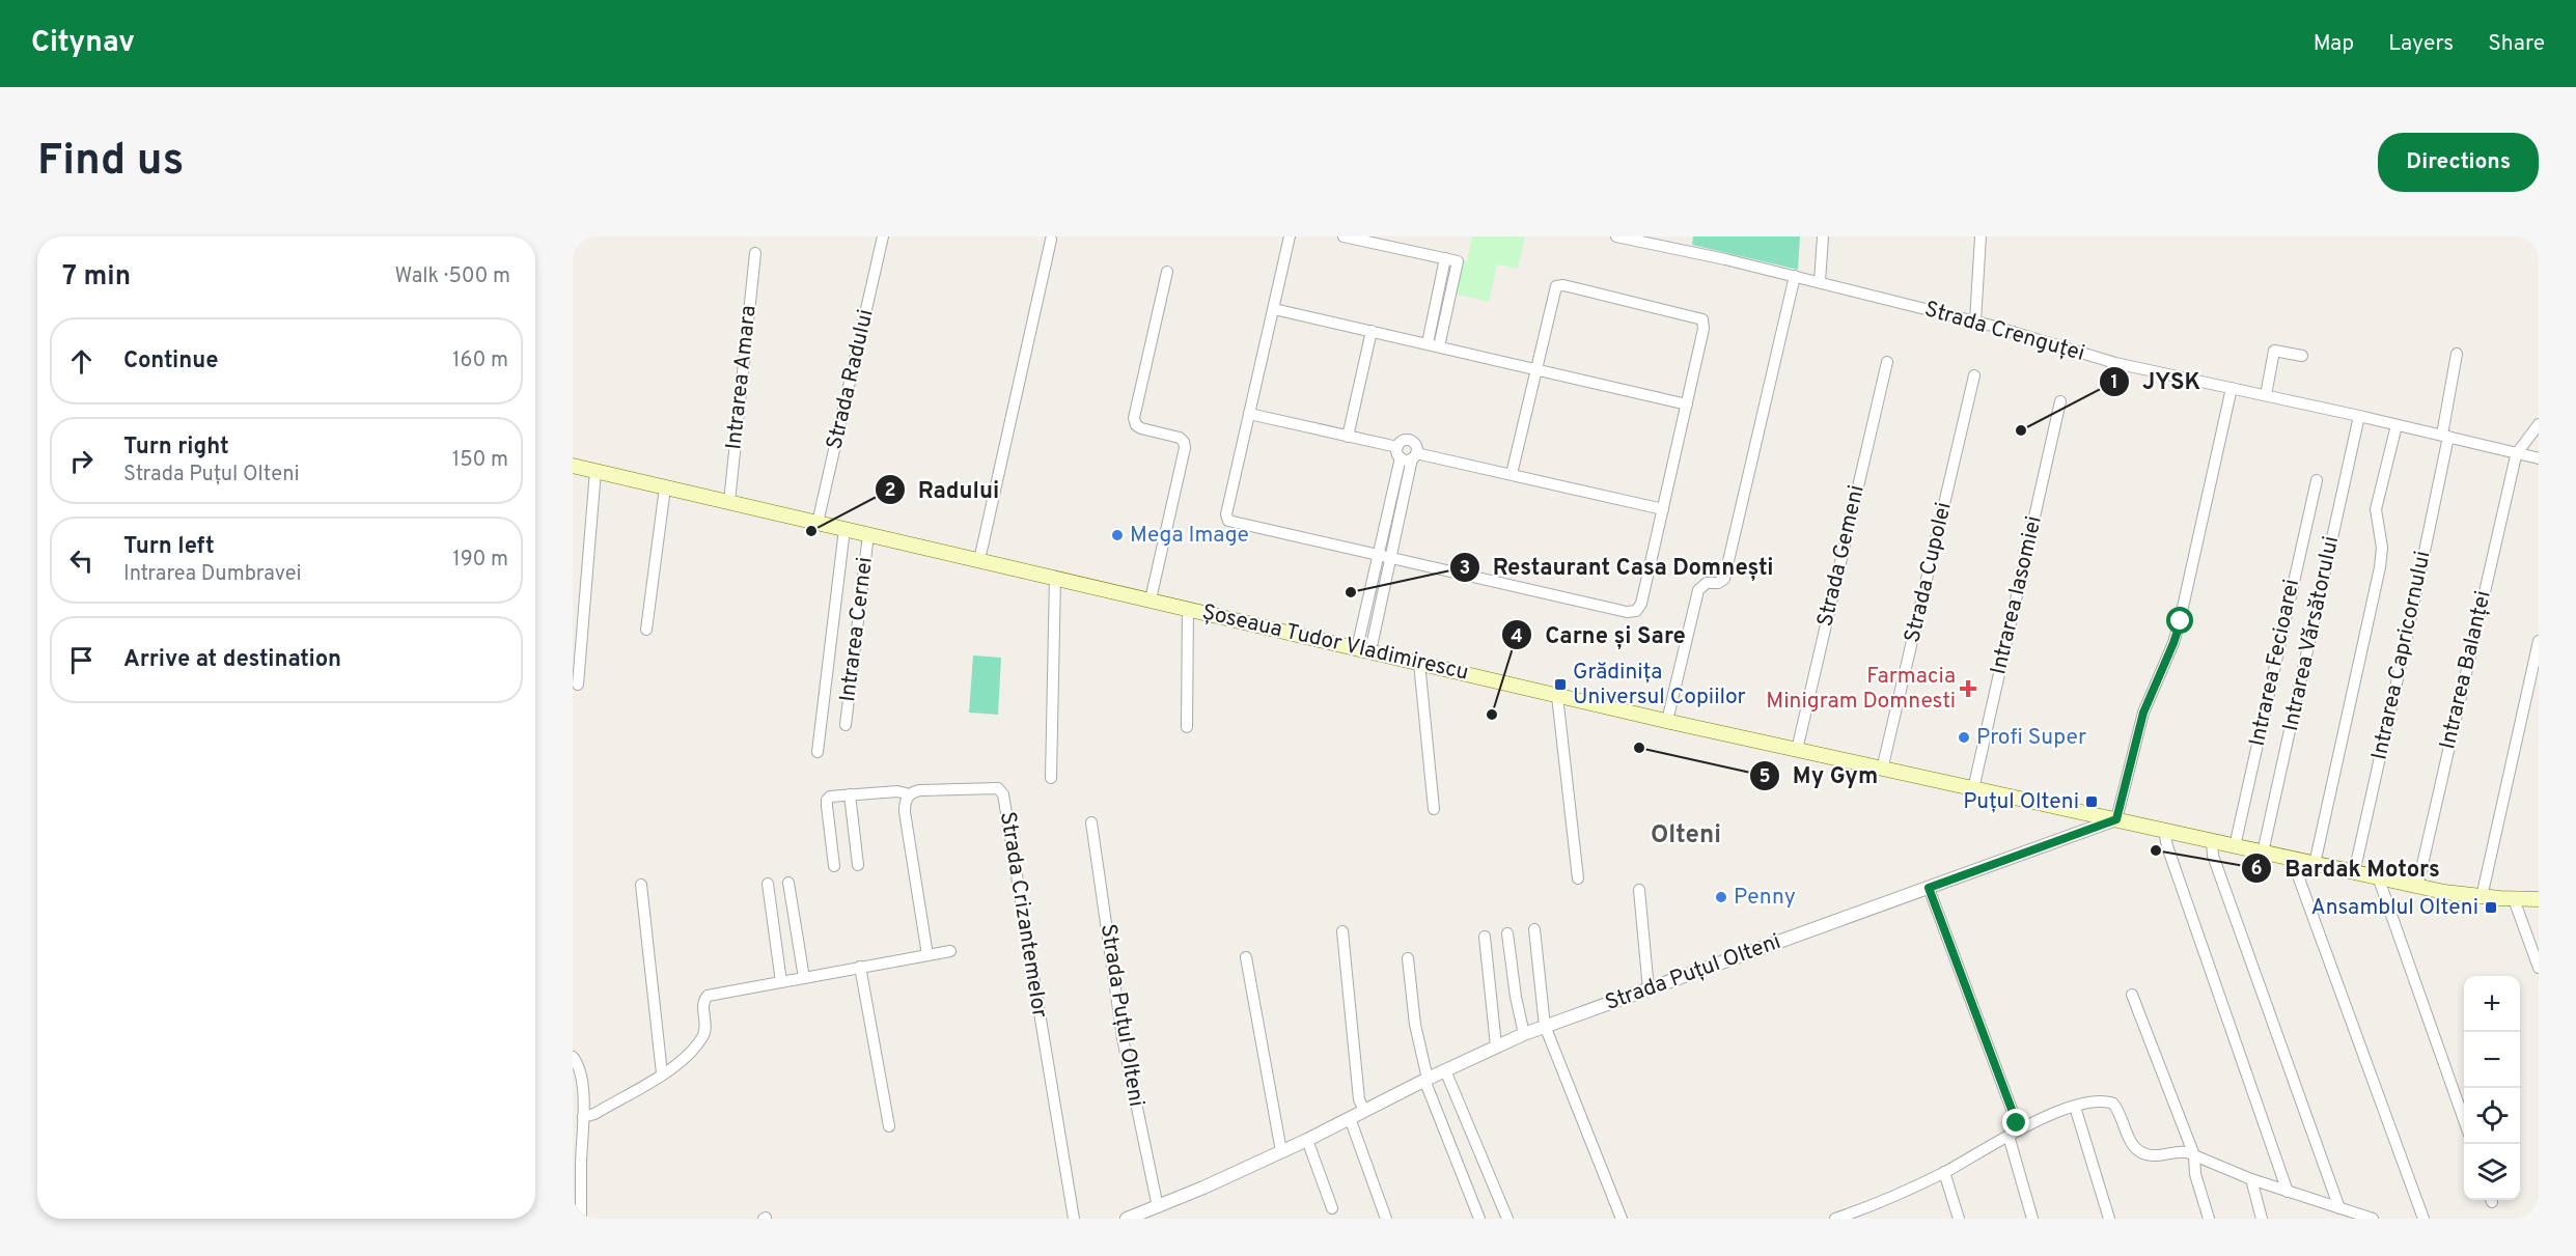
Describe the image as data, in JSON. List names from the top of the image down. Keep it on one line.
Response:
{"streets":{"main road":["Șoseaua Tudor Vladimirescu"],"street":["Strada Crenguței","Intrarea Amara","Strada Radului","Strada Gemeni","Strada Cupolei","Intrarea Iasomiei","Intrarea Cernei","Intrarea Vărsătorului","Intrarea Capricornului","Intrarea Fecioarei","Intrarea Balanței","Strada Crizantemelor","Strada Puțul Olteni"]},"crossings":[["Strada Crenguței","Intrarea Vărsătorului"],["Strada Crenguței","Intrarea Capricornului"],["Strada Crenguței","Intrarea Balanței"],["Intrarea Amara","Șoseaua Tudor Vladimirescu"],["Strada Radului","Șoseaua Tudor Vladimirescu"],["Strada Gemeni","Șoseaua Tudor Vladimirescu"],["Strada Cupolei","Șoseaua Tudor Vladimirescu"],["Intrarea Iasomiei","Șoseaua Tudor Vladimirescu"],["Intrarea Cernei","Șoseaua Tudor Vladimirescu"],["Intrarea Vărsătorului","Șoseaua Tudor Vladimirescu"],["Șoseaua Tudor Vladimirescu","Intrarea Capricornului"],["Șoseaua Tudor Vladimirescu","Intrarea Fecioarei"],["Șoseaua Tudor Vladimirescu","Intrarea Balanței"],["Șoseaua Tudor Vladimirescu","Strada Puțul Olteni"]],"districts":["Olteni"],"places":{"other":["JYSK","Radului","Mega Image","Restaurant Casa Domnești","Carne și Sare","Profi Super","My Gym","Bardak Motors","Penny"],"transit":["Grădinița Universul Copiilor","Puțul Olteni","Ansamblul Olteni"],"health":["Farmacia Minigram Domnesti"]},"page":{"header":"Citynav","nav":["Map","Layers","Share"],"buttons":"Directions","title":"Find us","heading":["7 min","Walk · 500 m"],"list":[["Continue","160 m"],["Turn right","Strada Puțul Olteni","150 m"],["Turn left","Intrarea Dumbravei","190 m"],"Arrive at destination"],"map_buttons":["+","−"]}}
